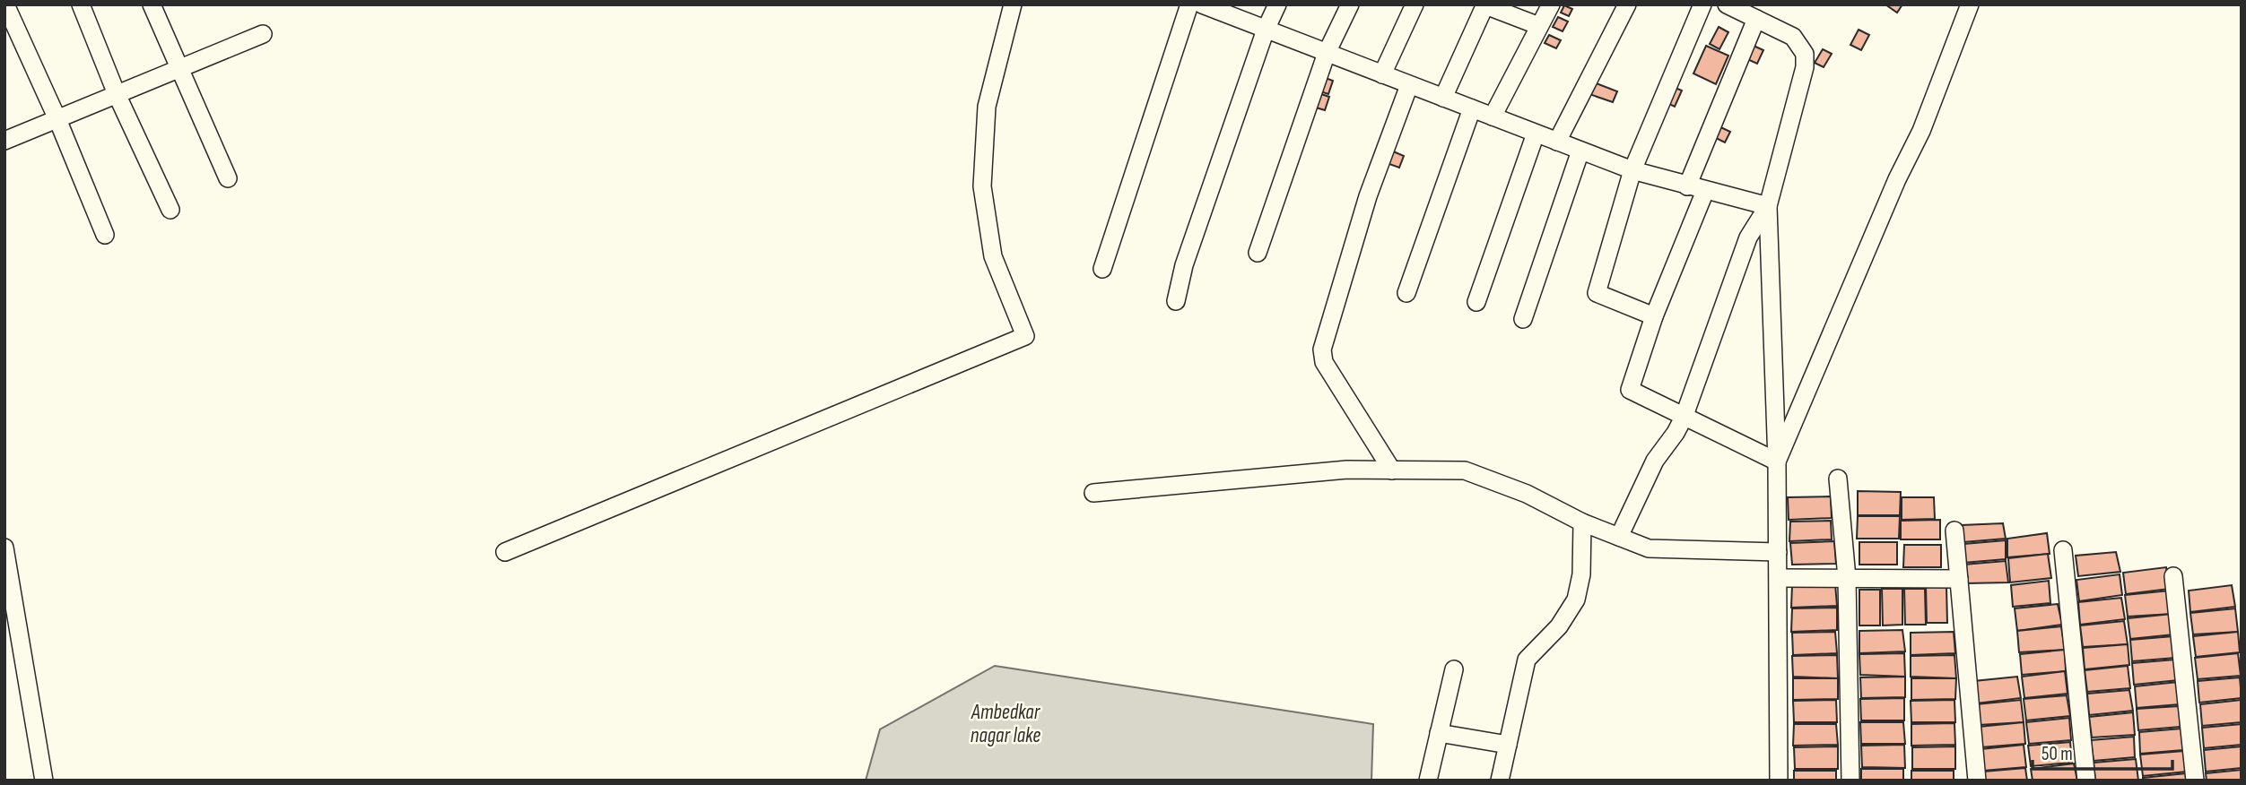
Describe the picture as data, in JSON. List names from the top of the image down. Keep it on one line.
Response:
{"water":["Ambedkar nagar lake"],"scale_bar":"50 m"}
